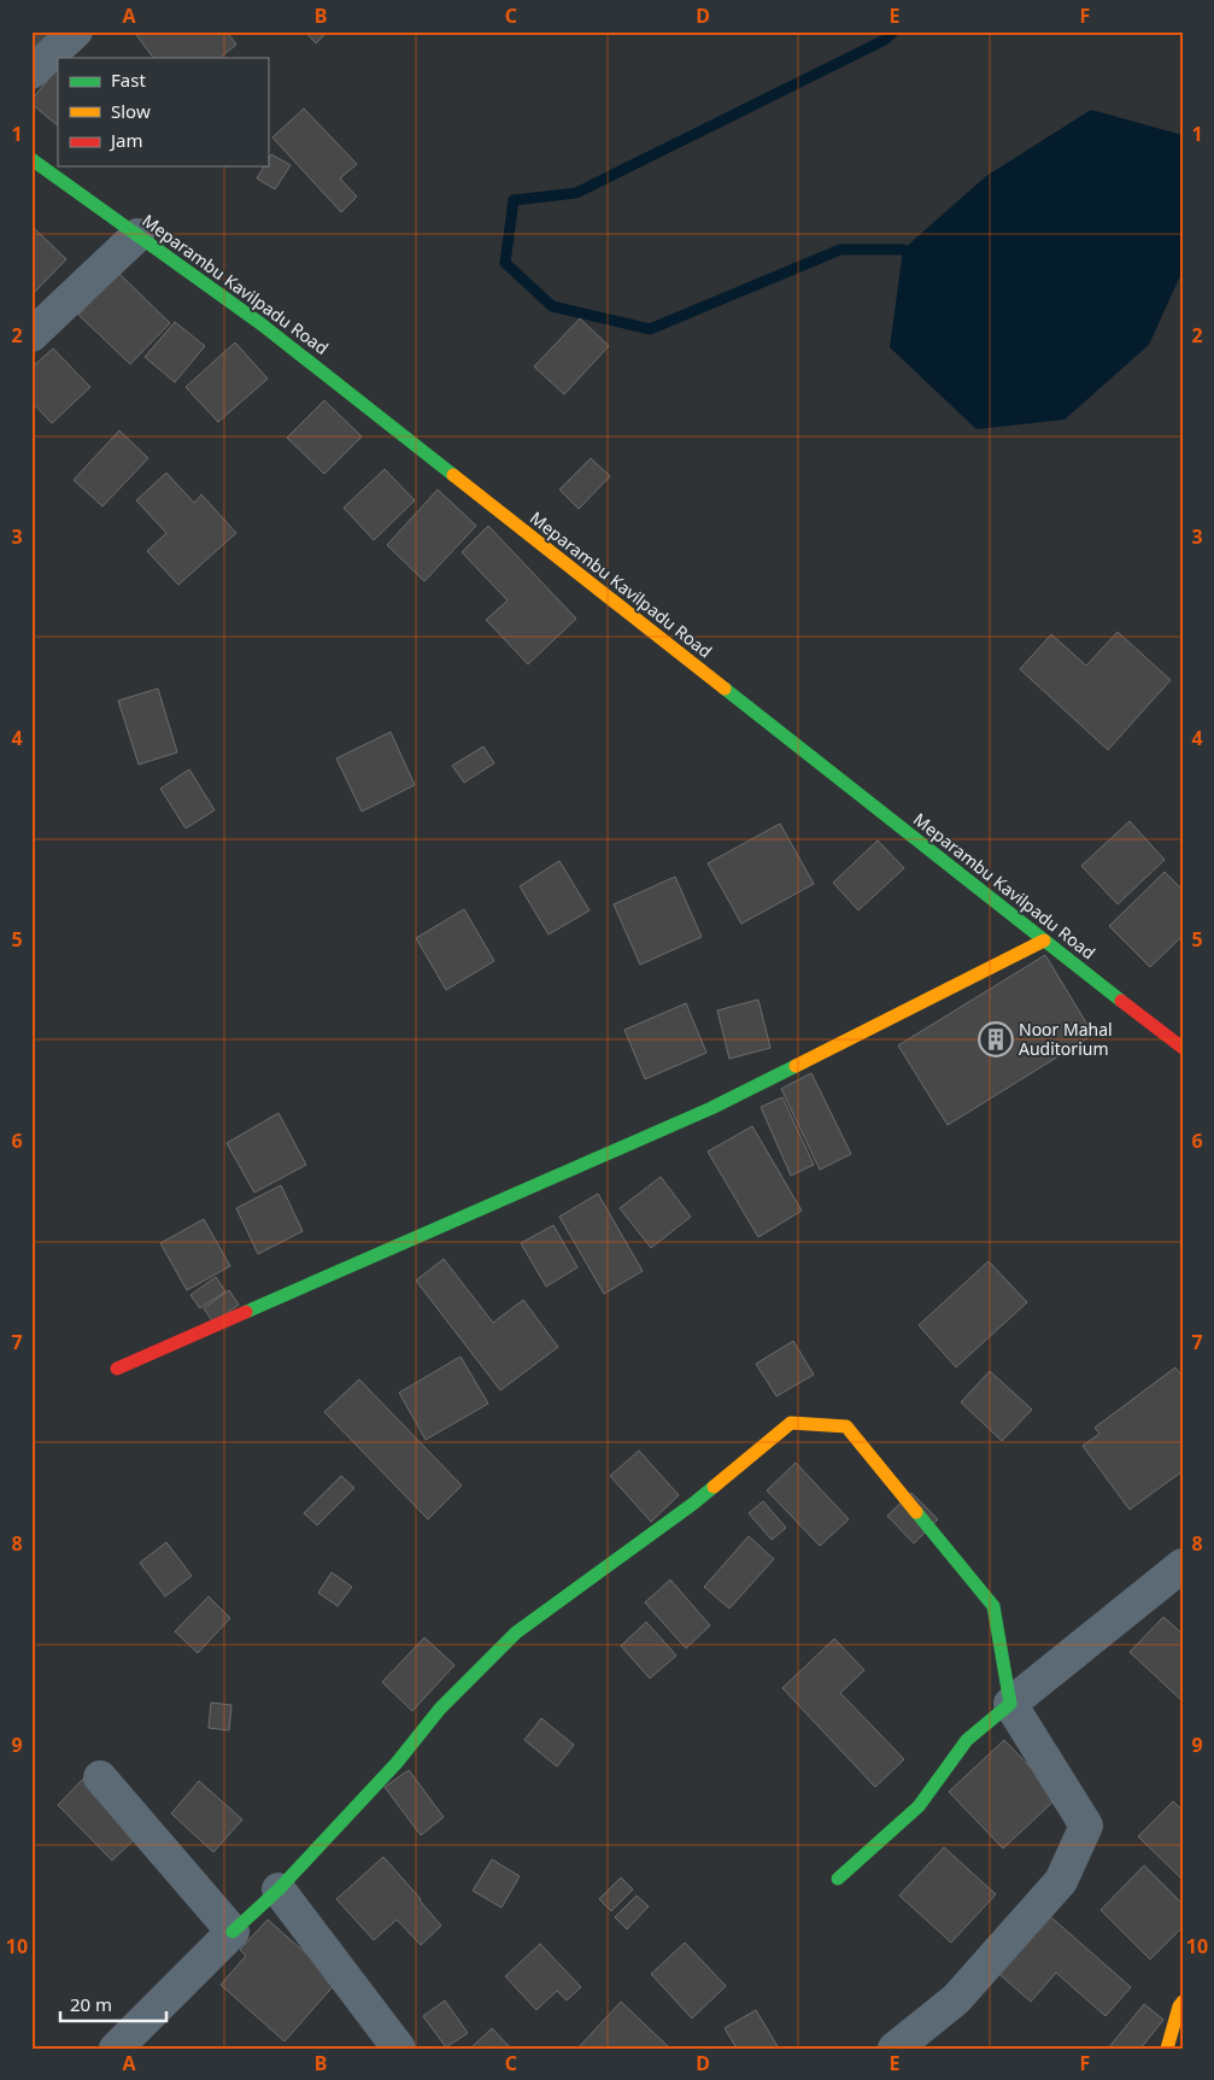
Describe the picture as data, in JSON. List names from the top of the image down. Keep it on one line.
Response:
{"streets":{"street":["Meparambu Kavilpadu Road"]},"places":{"building":["Noor Mahal Auditorium"]},"legend":["Fast","Slow","Jam"],"scale_bar":"20 m","grid":{"columns":["A","B","C","D","E","F"],"rows":["1","2","3","4","5","6","7","8","9","10"]}}
